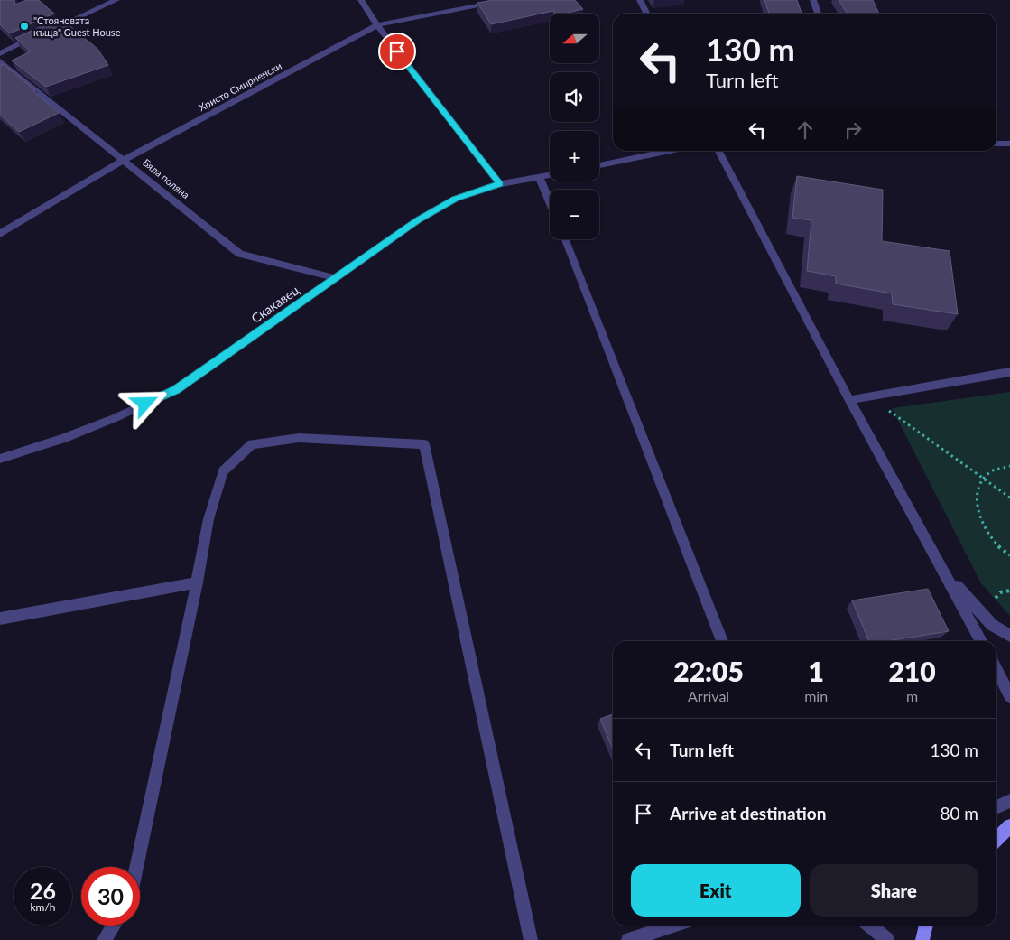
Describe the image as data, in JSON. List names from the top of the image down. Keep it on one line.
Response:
{"streets":{"street":["Христо Смирненски","Бяла поляна","Скакавец"]},"crossings":[["Христо Смирненски","Бяла поляна"],["Бяла поляна","Скакавец"]],"places":["\"Стояновата къща\" Guest House"],"north":"left","page":{"map_buttons":["+","−"],"turn":["130 m","Turn left"],"eta":["22:05","Arrival","1","min","210","m"],"list":[{"name":"Turn left","value":"130 m"},{"name":"Arrive at destination","value":"80 m"}],"buttons":["Exit","Share"],"speed":"26 km/h","limit":"30"}}
